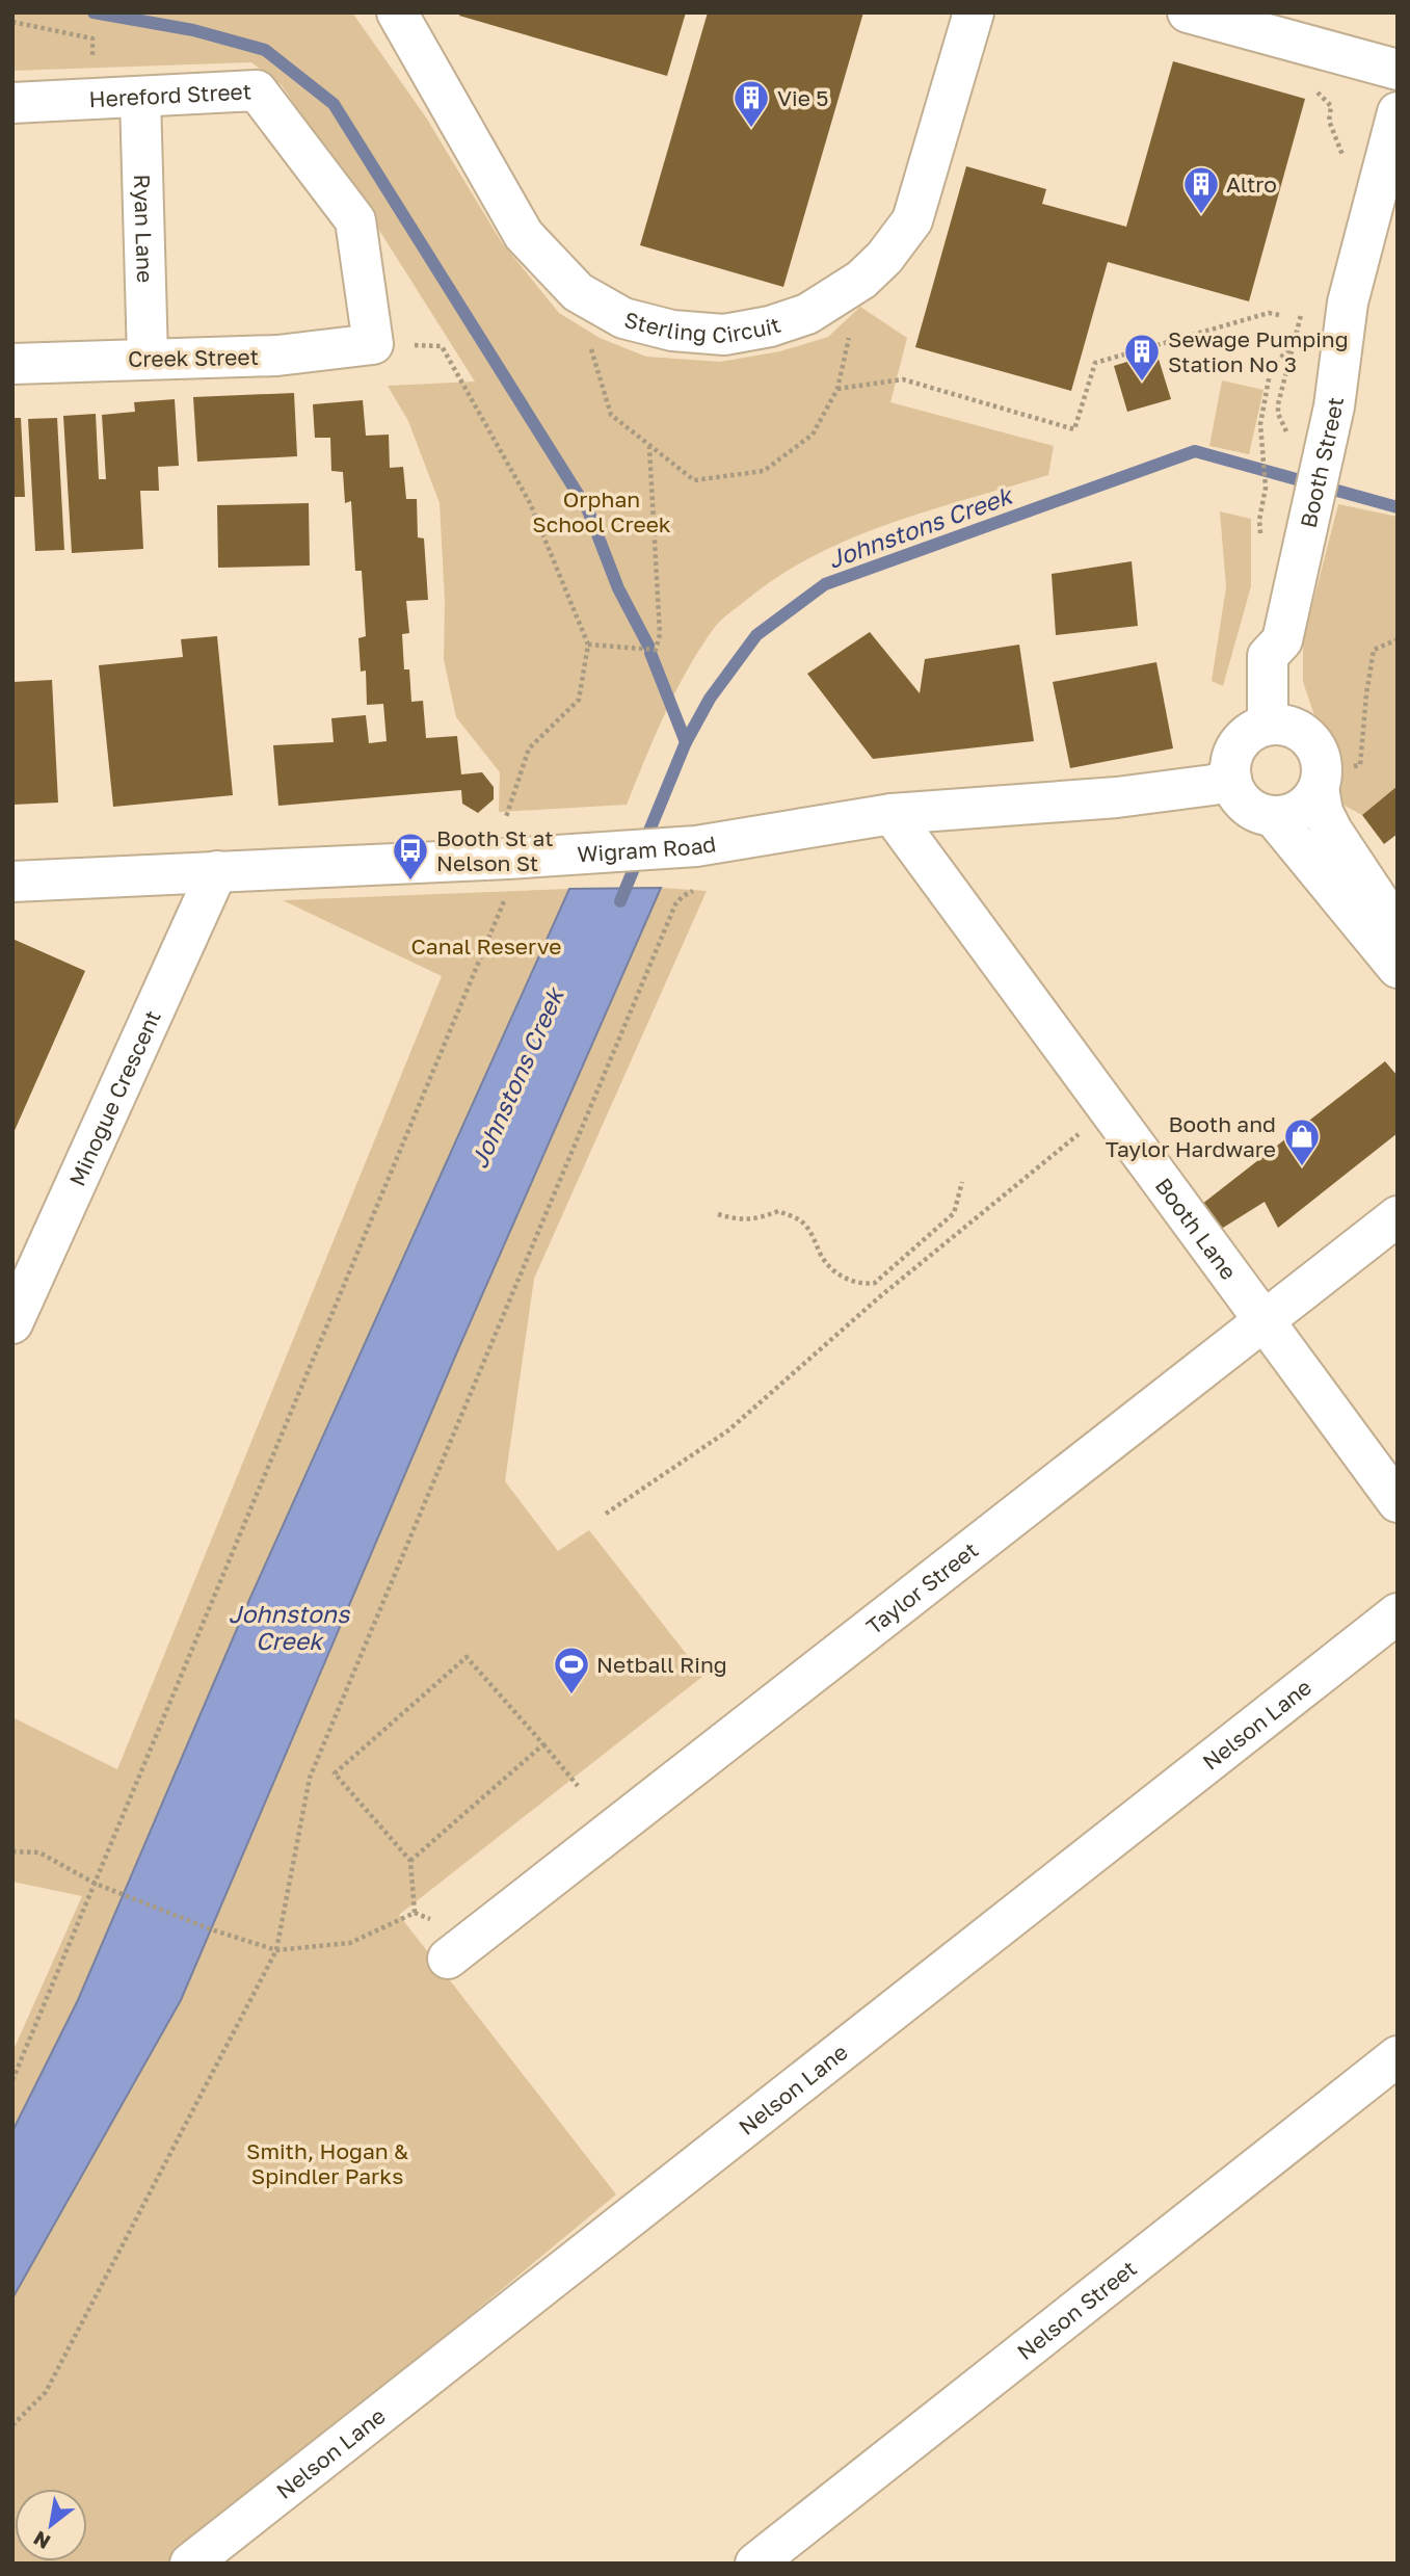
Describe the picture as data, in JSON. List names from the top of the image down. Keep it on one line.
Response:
{"streets":{"street":["Hereford Street","Ryan Lane","Sterling Circuit","Creek Street","Booth Street","Wigram Road","Minogue Crescent","Booth Lane","Taylor Street","Nelson Lane","Nelson Street"]},"crossings":[["Hereford Street","Ryan Lane"],["Hereford Street","Creek Street"],["Ryan Lane","Creek Street"],["Booth Street","Wigram Road"],["Wigram Road","Minogue Crescent"],["Wigram Road","Booth Lane"],["Booth Lane","Taylor Street"]],"water":["Johnstons Creek"],"parks":["Orphan School Creek","Canal Reserve","Smith, Hogan & Spindler Parks"],"places":{"building":["Vie 5","Altro","Sewage Pumping Station No 3"],"bus stop":["Booth St at Nelson St"],"shop":["Booth and Taylor Hardware"],"sports":["Netball Ring"]},"north":"bottom left"}
